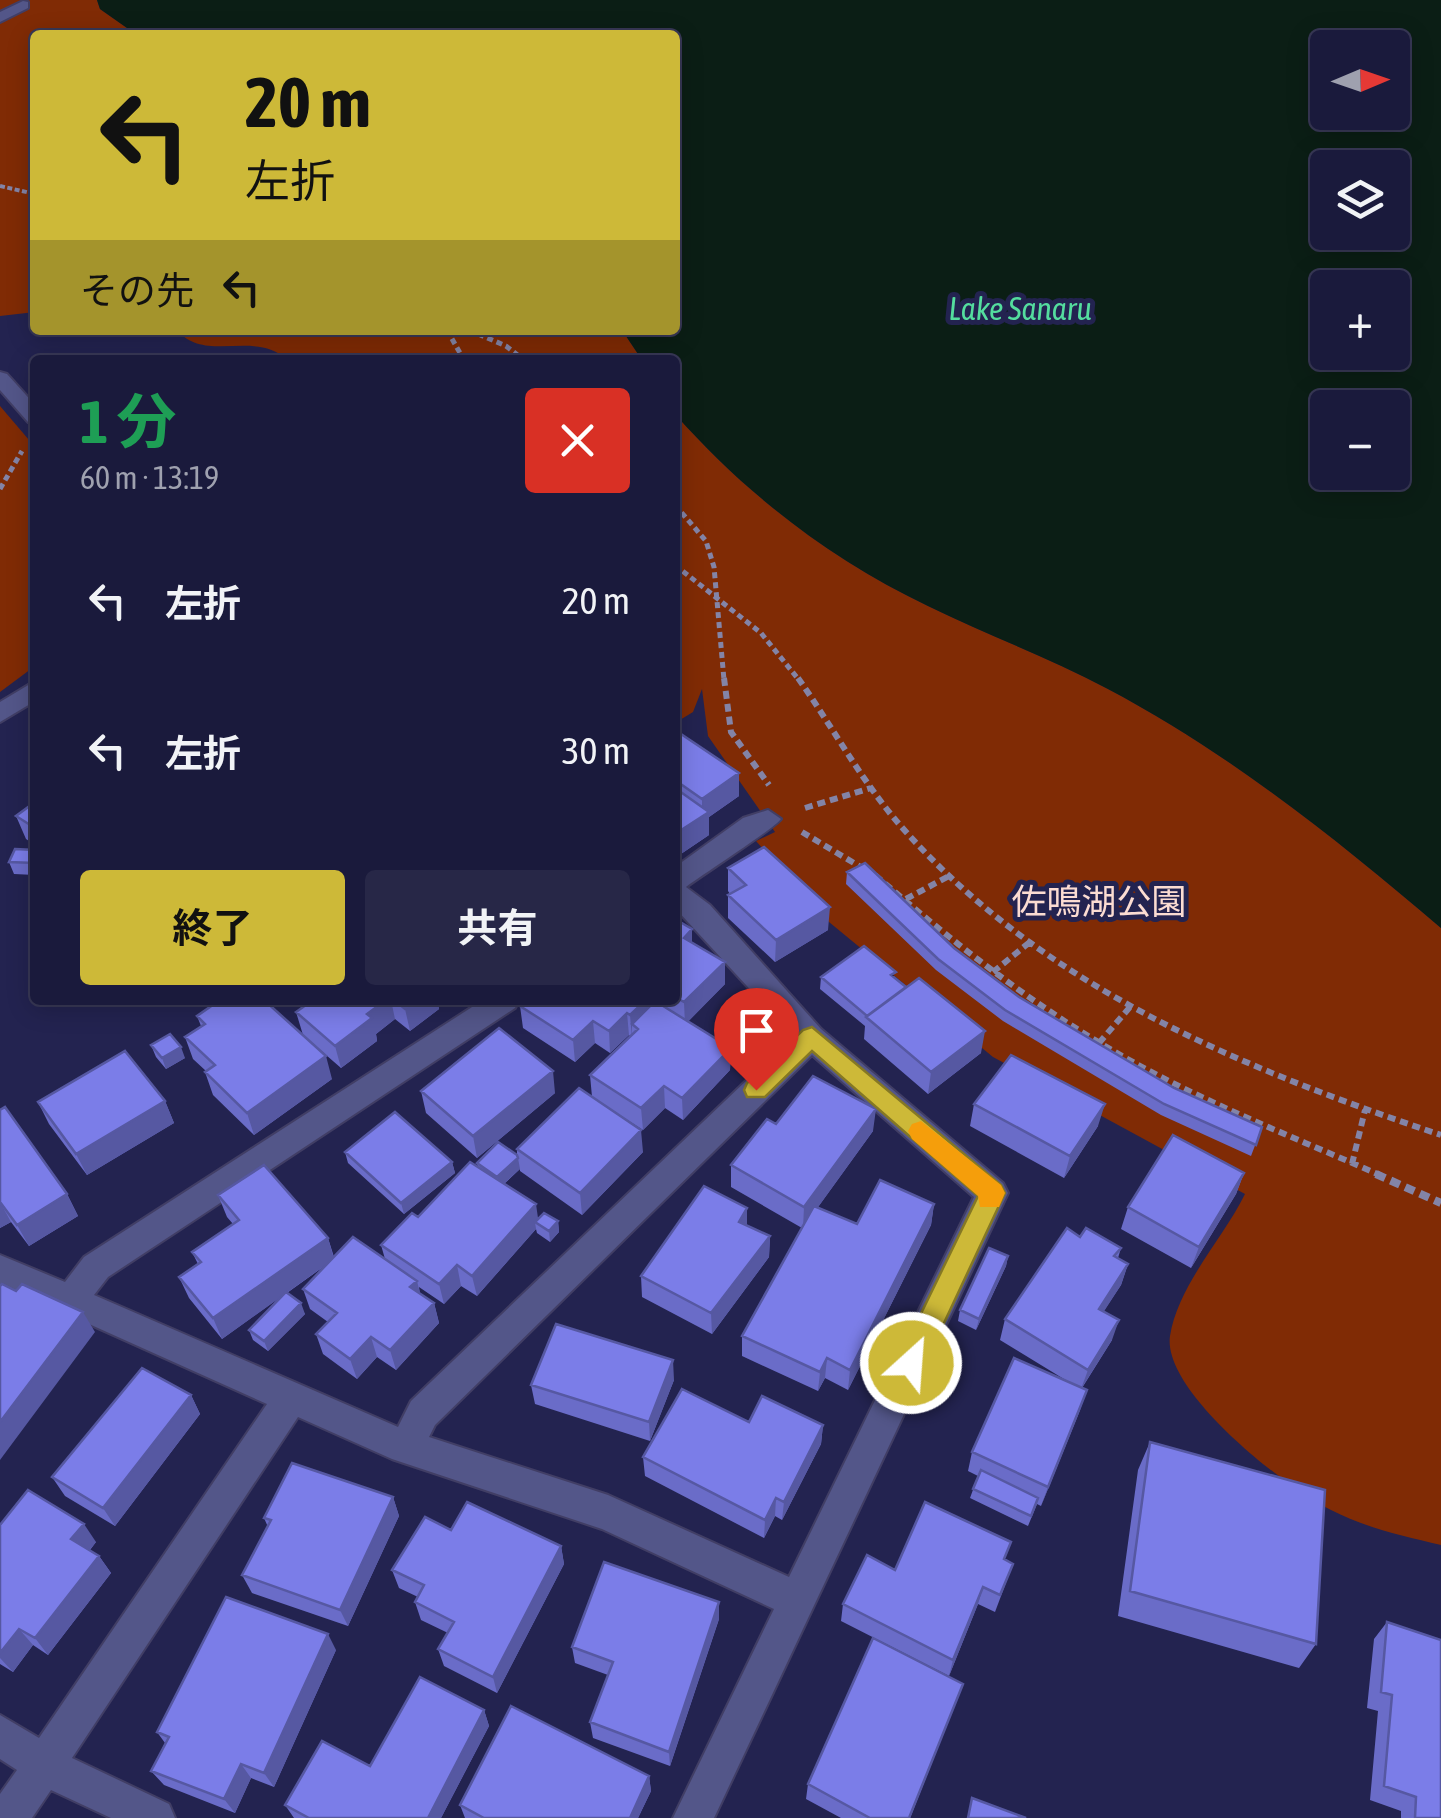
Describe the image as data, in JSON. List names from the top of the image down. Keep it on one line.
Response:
{"water":["Lake Sanaru"],"parks":["佐鳴湖公園"],"north":"right","page":{"map_buttons":["+","−"],"turn":["20 m","左折"],"then":"その先","heading":["1 分","60 m · 13:19"],"list":[{"name":"左折","value":"20 m"},{"name":"左折","value":"30 m"}],"buttons":["終了","共有"]}}
